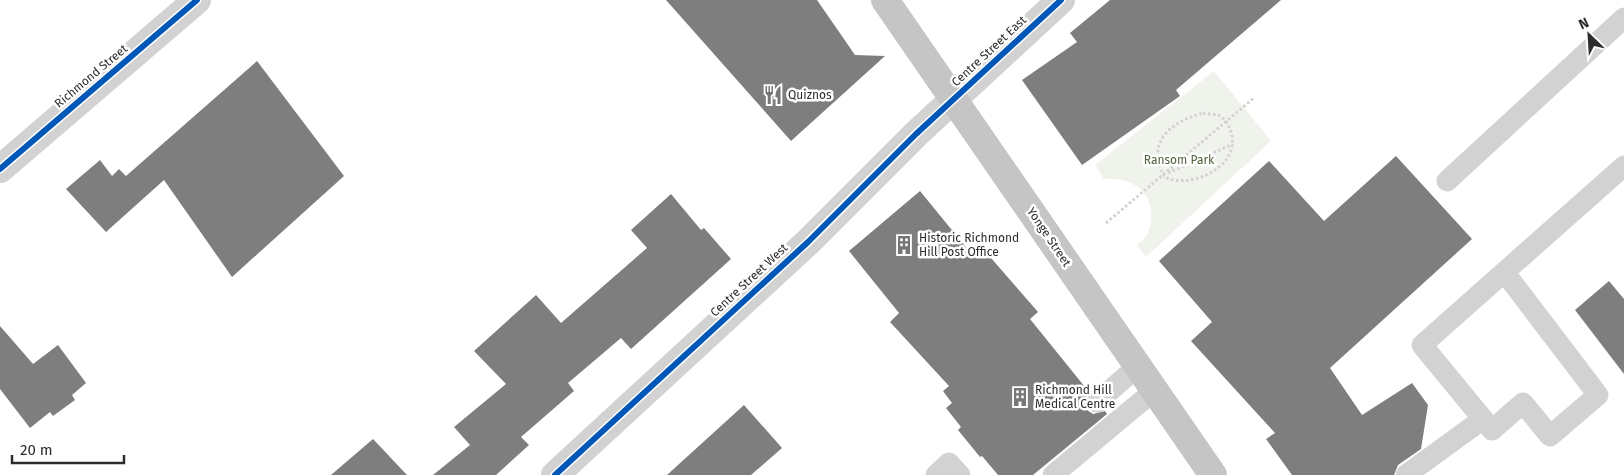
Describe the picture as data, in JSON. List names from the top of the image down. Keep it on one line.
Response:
{"streets":{"main road":["Yonge Street"],"street":["Centre Street East","Richmond Street","Centre Street West"]},"crossings":[["Centre Street East","Yonge Street"],["Centre Street East","Centre Street West"],["Yonge Street","Centre Street West"]],"parks":["Ransom Park"],"places":{"restaurant":["Quiznos"],"building":["Historic Richmond Hill Post Office","Richmond Hill Medical Centre"]},"scale_bar":"20 m","north":"top left"}
